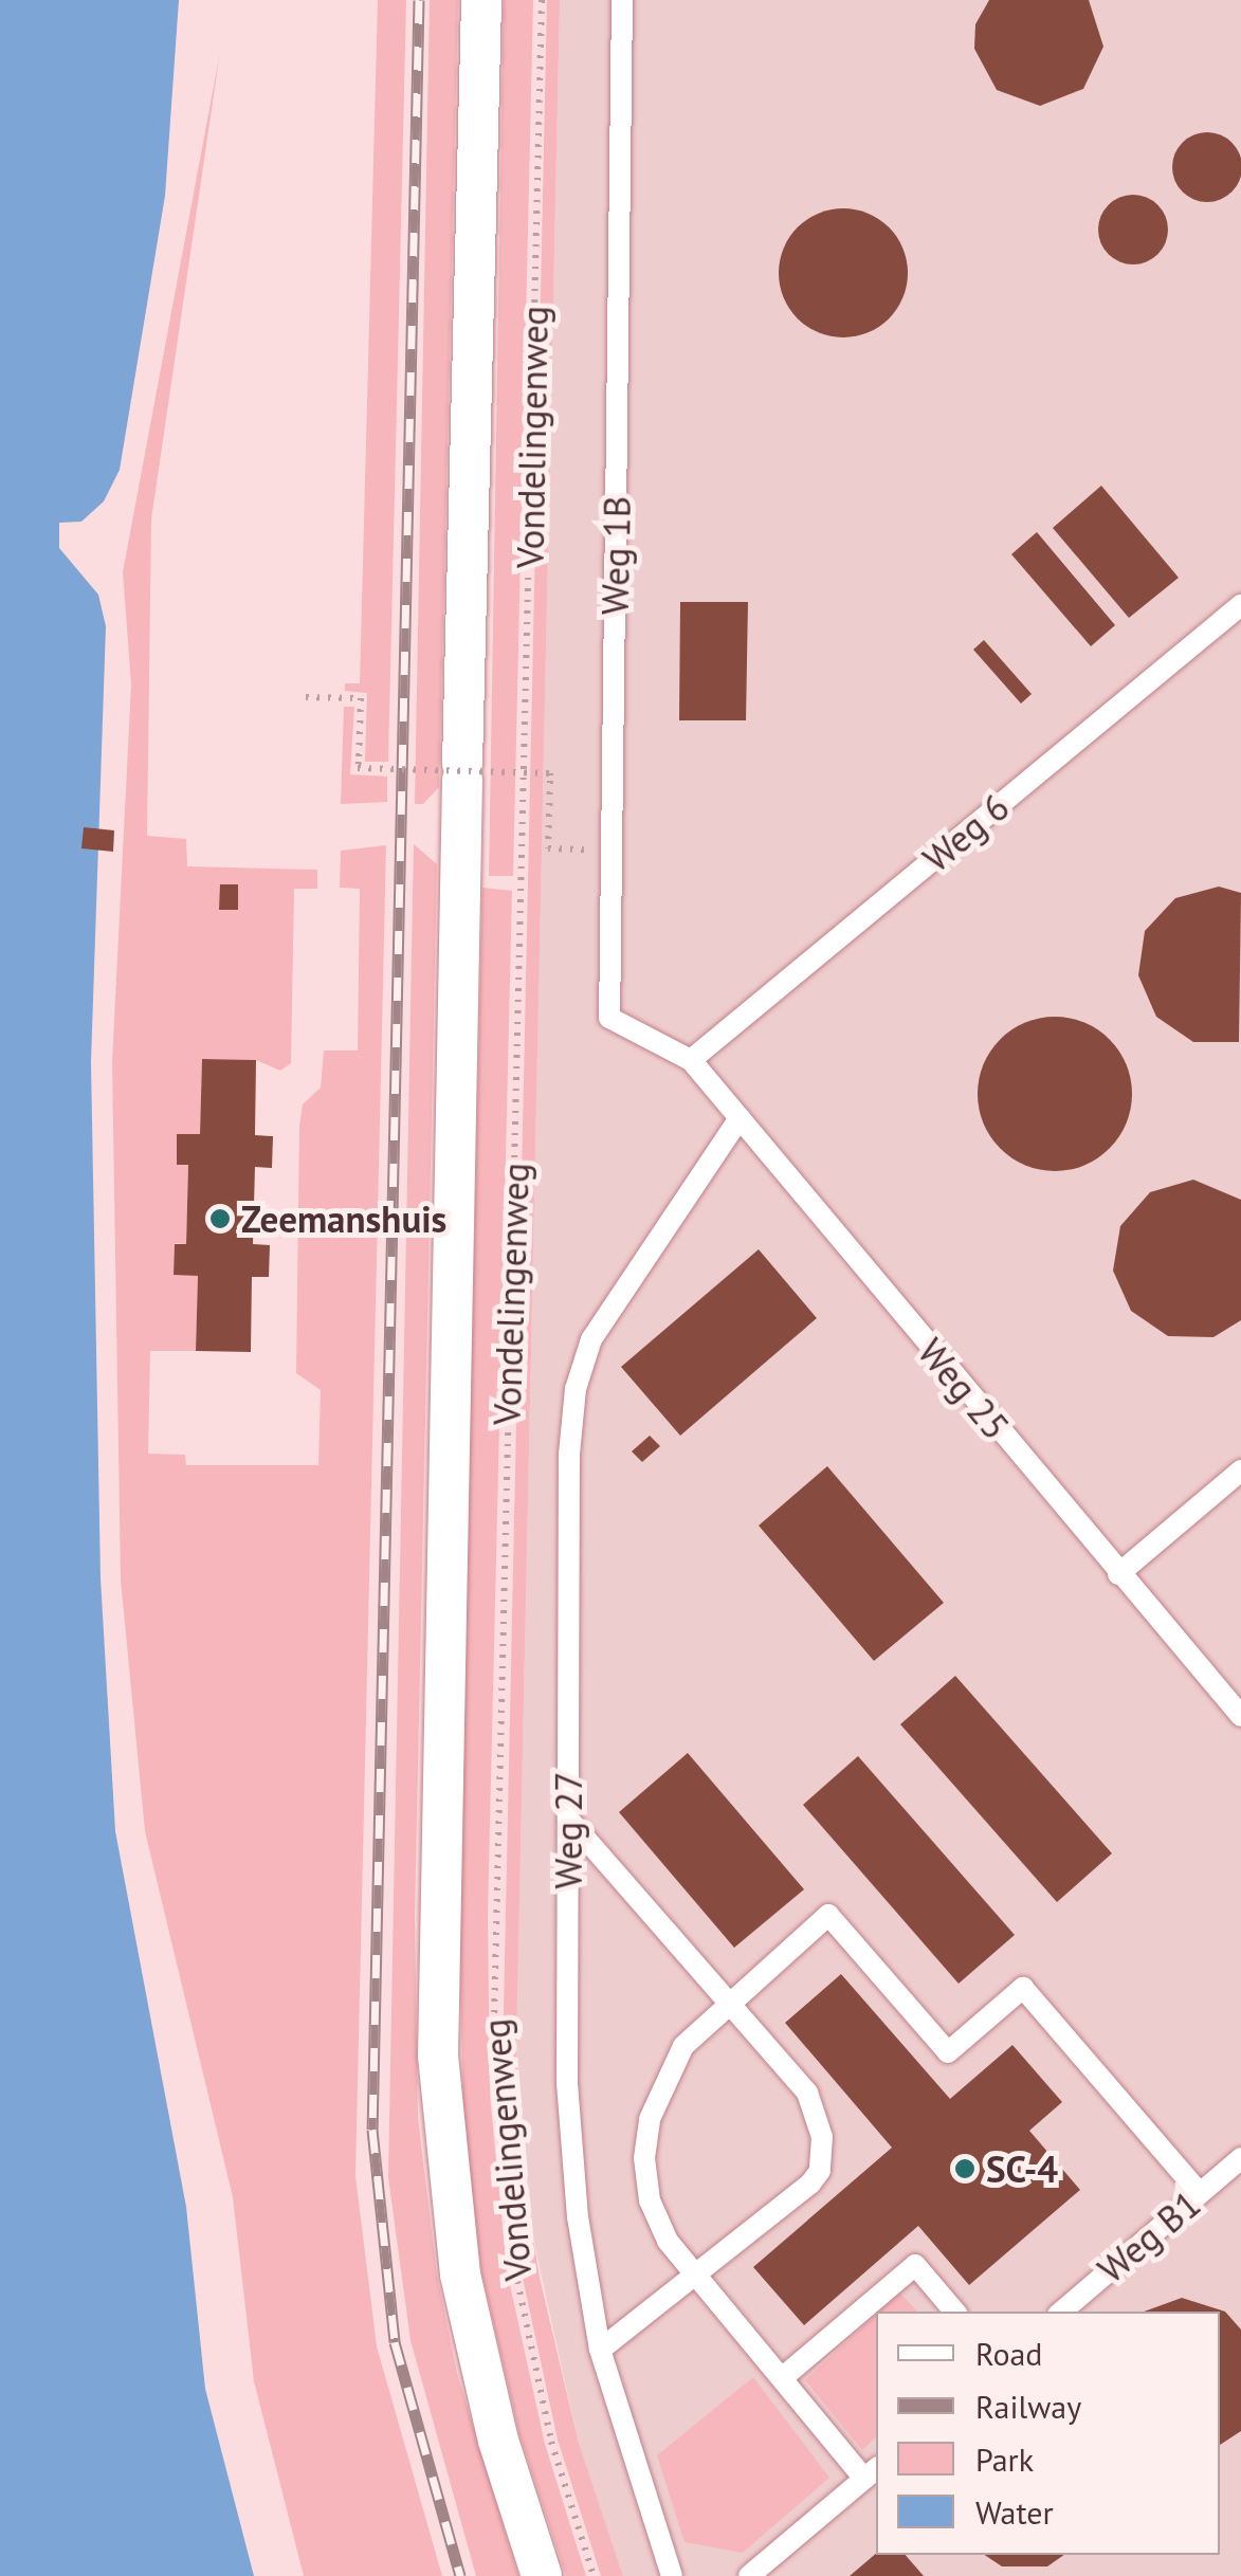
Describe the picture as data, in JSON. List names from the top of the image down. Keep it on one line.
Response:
{"streets":{"street":["Vondelingenweg"],"lane":["Weg 1B","Weg 6","Weg 25","Weg 27","Weg B1"]},"crossings":[["Weg 1B","Weg 6"],["Weg 1B","Weg 25"],["Weg 6","Weg 25"],["Weg 25","Weg 27"]],"places":["Zeemanshuis","SC-4"],"legend":["Road","Railway","Park","Water"]}
